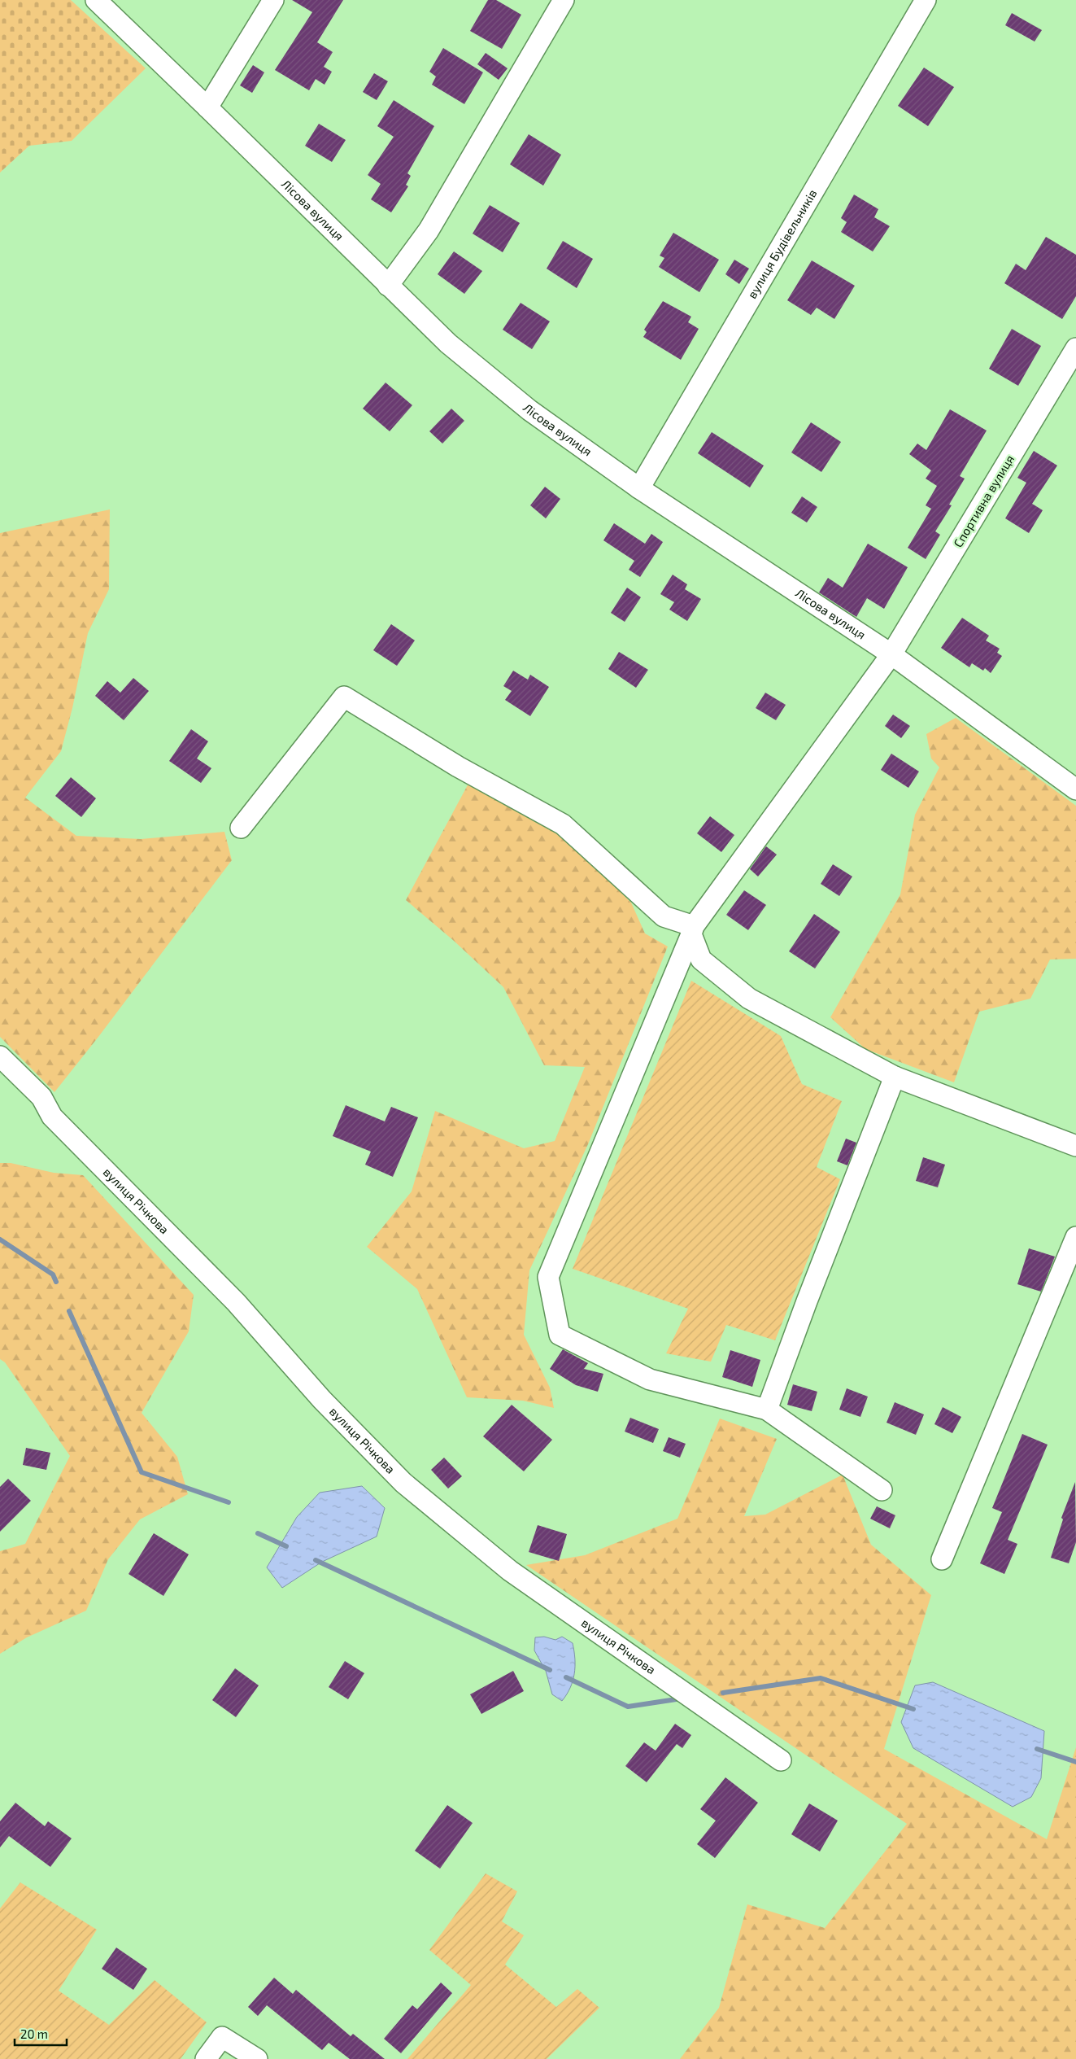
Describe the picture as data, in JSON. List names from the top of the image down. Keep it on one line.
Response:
{"streets":{"street":["Лісова вулиця","вулиця Будівельників","Спортивна вулиця","вулиця Річкова"]},"crossings":[["Лісова вулиця","вулиця Будівельників"],["Лісова вулиця","Спортивна вулиця"]],"scale_bar":"20 m"}
